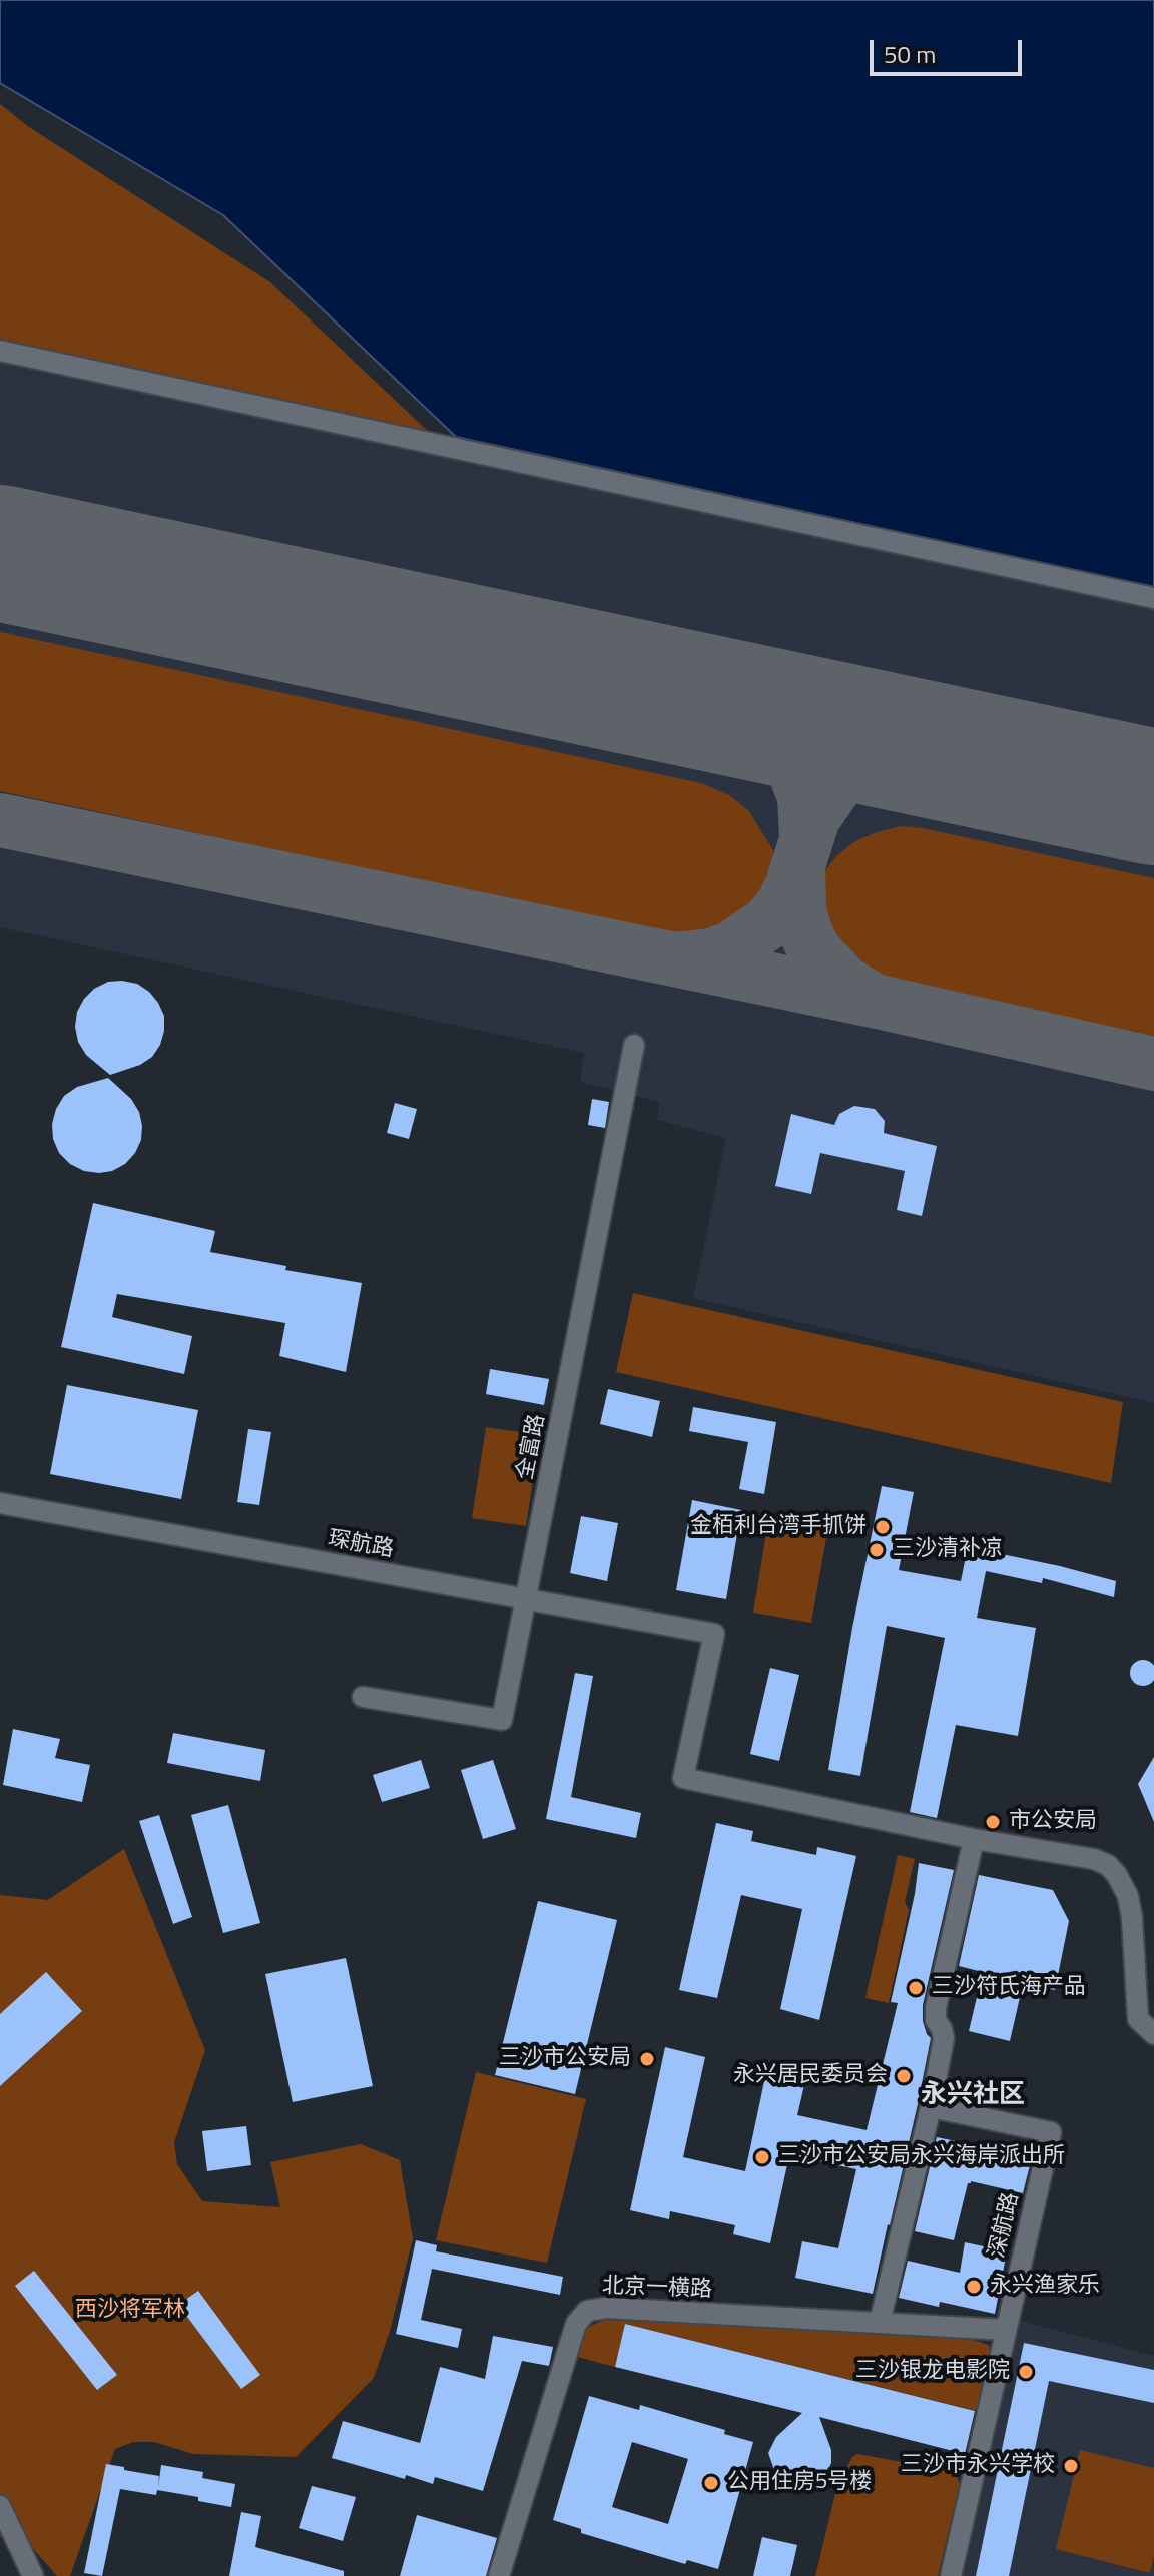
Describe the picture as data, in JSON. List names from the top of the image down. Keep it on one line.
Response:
{"streets":{"street":["全富路","琛航路","深航路","北京一横路"]},"crossings":[["全富路","琛航路"],["深航路","北京一横路"]],"districts":["永兴社区"],"parks":["西沙将军林"],"places":["金栢利台湾手抓饼","三沙清补凉","市公安局","三沙符氏海产品","三沙市公安局","永兴居民委员会","三沙市公安局永兴海岸派出所","永兴渔家乐","三沙银龙电影院","三沙市永兴学校","公用住房5号楼"],"scale_bar":"50 m"}
